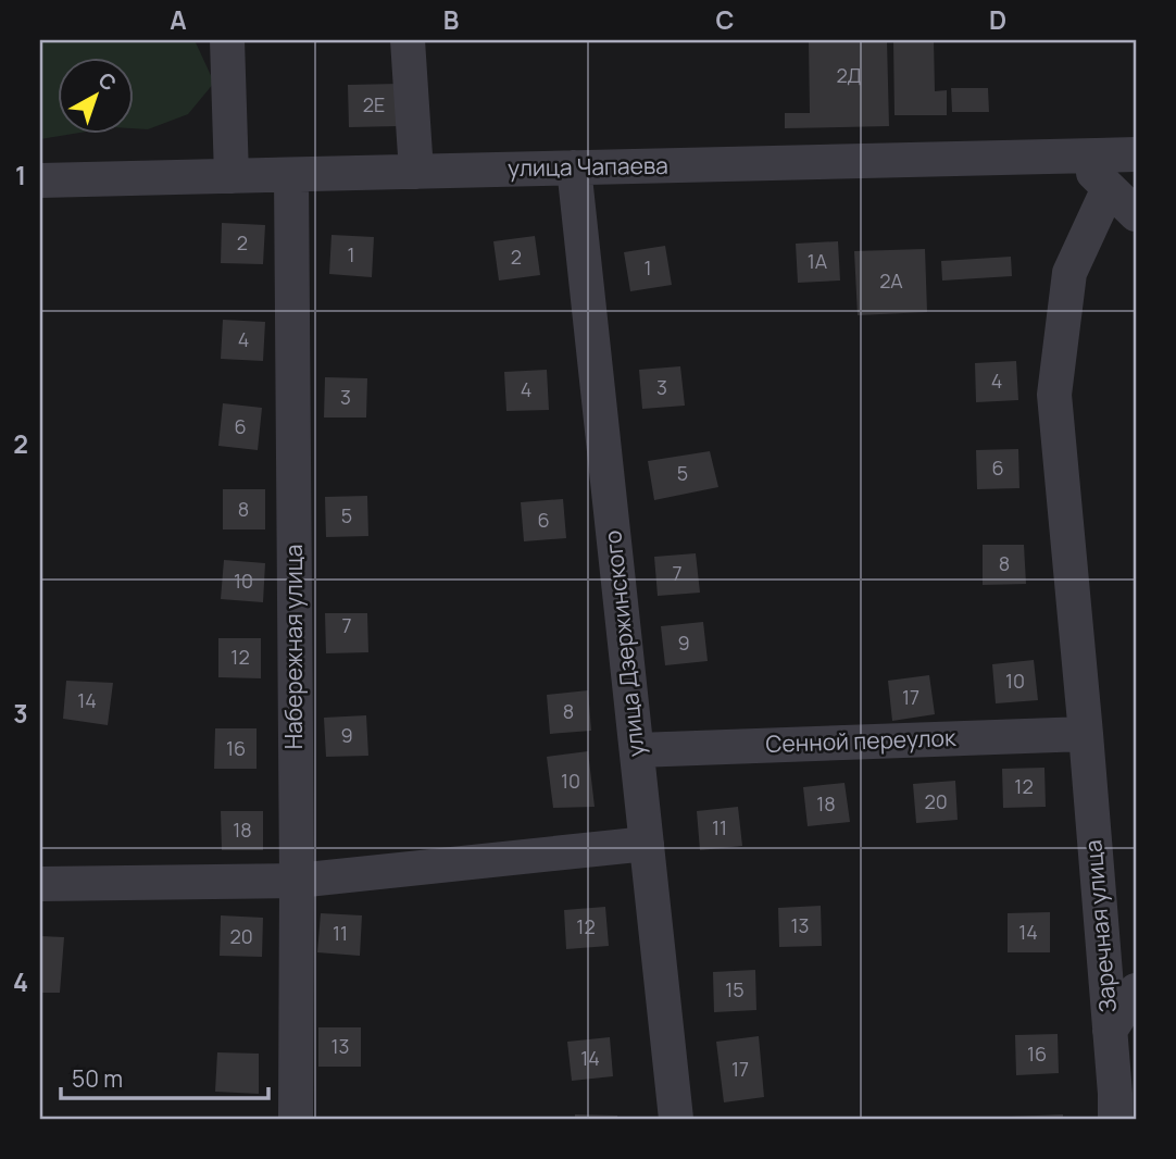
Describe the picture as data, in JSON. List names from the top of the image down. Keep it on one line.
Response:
{"streets":{"street":["улица Чапаева","улица Дзержинского","Набережная улица","Сенной переулок","Заречная улица"]},"crossings":[["улица Чапаева","улица Дзержинского"],["улица Чапаева","Набережная улица"],["улица Дзержинского","Сенной переулок"],["Сенной переулок","Заречная улица"]],"house_numbers":["2Д","2Е","2","1","2","1А","1","2А","4","4","3","4","3","6","6","5","8","5","6","8","7","10","7","9","12","10","17","14","8","9","16","10","12","20","18","11","18","13","12","14","11","20","15","13","16","14","17"],"scale_bar":"50 m","north":"top right","grid":{"columns":["A","B","C","D"],"rows":["1","2","3","4"]}}
